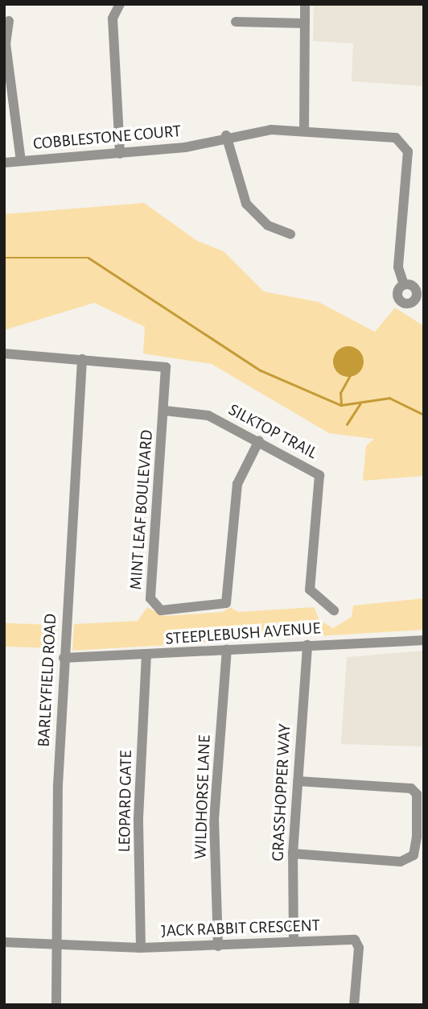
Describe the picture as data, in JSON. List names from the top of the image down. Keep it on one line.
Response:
{"streets":{"street":["COBBLESTONE COURT","SILKTOP TRAIL","MINT LEAF BOULEVARD","STEEPLEBUSH AVENUE","BARLEYFIELD ROAD","GRASSHOPPER WAY","WILDHORSE LANE","LEOPARD GATE","JACK RABBIT CRESCENT"]},"crossings":[["SILKTOP TRAIL","MINT LEAF BOULEVARD"],["MINT LEAF BOULEVARD","BARLEYFIELD ROAD"],["STEEPLEBUSH AVENUE","BARLEYFIELD ROAD"],["STEEPLEBUSH AVENUE","GRASSHOPPER WAY"],["STEEPLEBUSH AVENUE","WILDHORSE LANE"],["STEEPLEBUSH AVENUE","LEOPARD GATE"],["BARLEYFIELD ROAD","JACK RABBIT CRESCENT"],["GRASSHOPPER WAY","JACK RABBIT CRESCENT"],["WILDHORSE LANE","JACK RABBIT CRESCENT"],["LEOPARD GATE","JACK RABBIT CRESCENT"]]}
